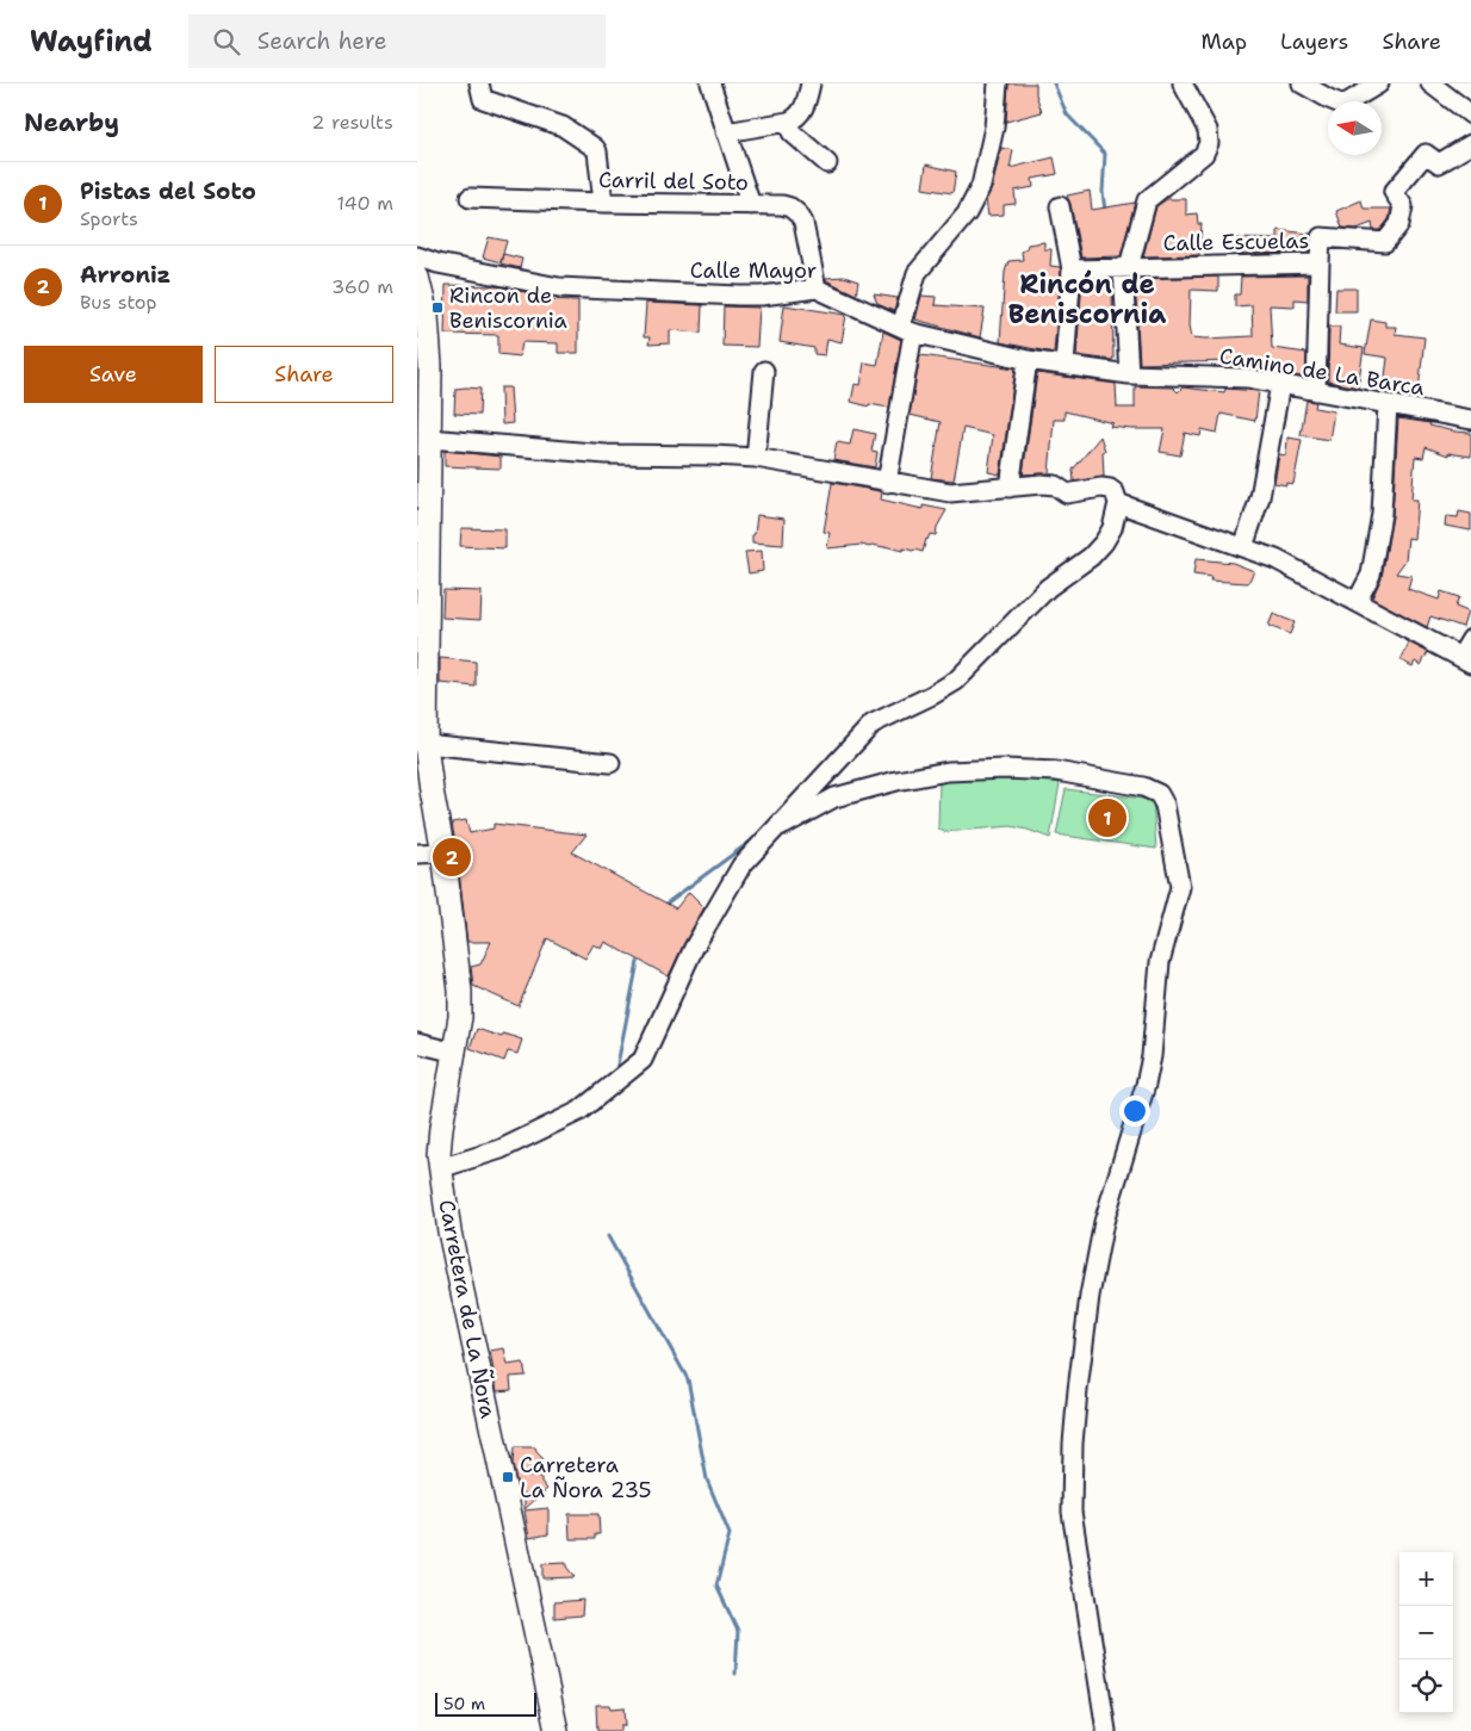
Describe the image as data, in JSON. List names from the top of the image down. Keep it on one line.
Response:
{"streets":{"main road":["Carretera de La Ñora"],"street":["Carril del Soto","Calle Escuelas","Calle Mayor","Camino de La Barca"]},"crossings":[["Carril del Soto","Calle Mayor"],["Calle Mayor","Camino de La Barca"]],"districts":["Rincón de Beniscornia"],"places":{"transit":["Rincon de Beniscornia","Carretera La Ñora 235"]},"scale_bar":"50 m","north":"left","page":{"header":"Wayfind","search":"Search here","nav":["Map","Layers","Share"],"heading":["Nearby","2 results"],"list":[{"mark":"1","name":"Pistas del Soto","note":"Sports","value":"140 m"},{"mark":"2","name":"Arroniz","note":"Bus stop","value":"360 m"}],"buttons":["Save","Share"],"pins":["1","2"],"map_buttons":["+","−"],"scale":"50 m"}}
